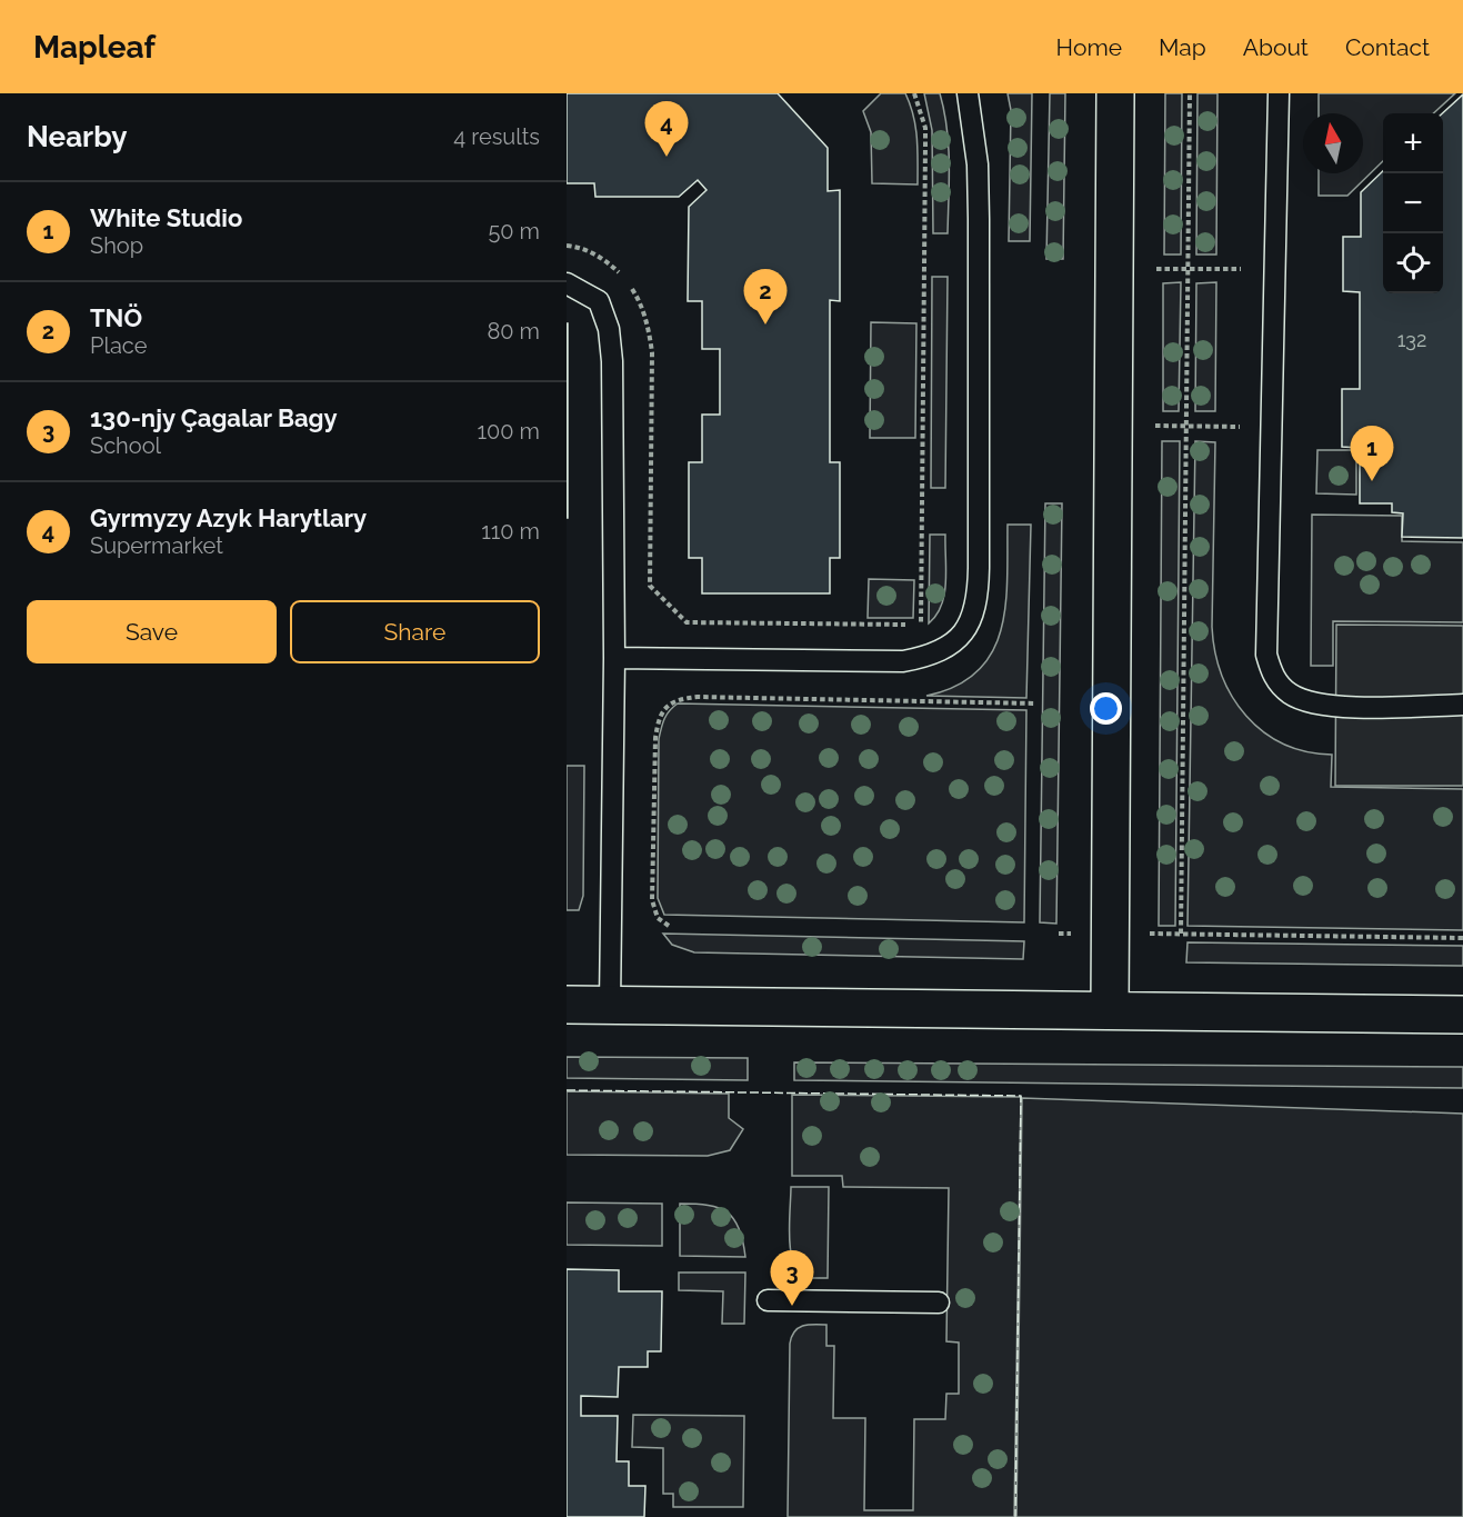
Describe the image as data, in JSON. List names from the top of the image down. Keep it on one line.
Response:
{"house_numbers":["132"],"north":"top","page":{"header":"Mapleaf","nav":["Home","Map","About","Contact"],"heading":["Nearby","4 results"],"pins":["4","2","1","3"],"map_buttons":["+","−"],"list":[{"mark":"1","name":"White Studio","note":"Shop","value":"50 m"},{"mark":"2","name":"TNÖ","note":"Place","value":"80 m"},{"mark":"3","name":"130-njy Çagalar Bagy","note":"School","value":"100 m"},{"mark":"4","name":"Gyrmyzy Azyk Harytlary","note":"Supermarket","value":"110 m"}],"buttons":["Save","Share"]}}
